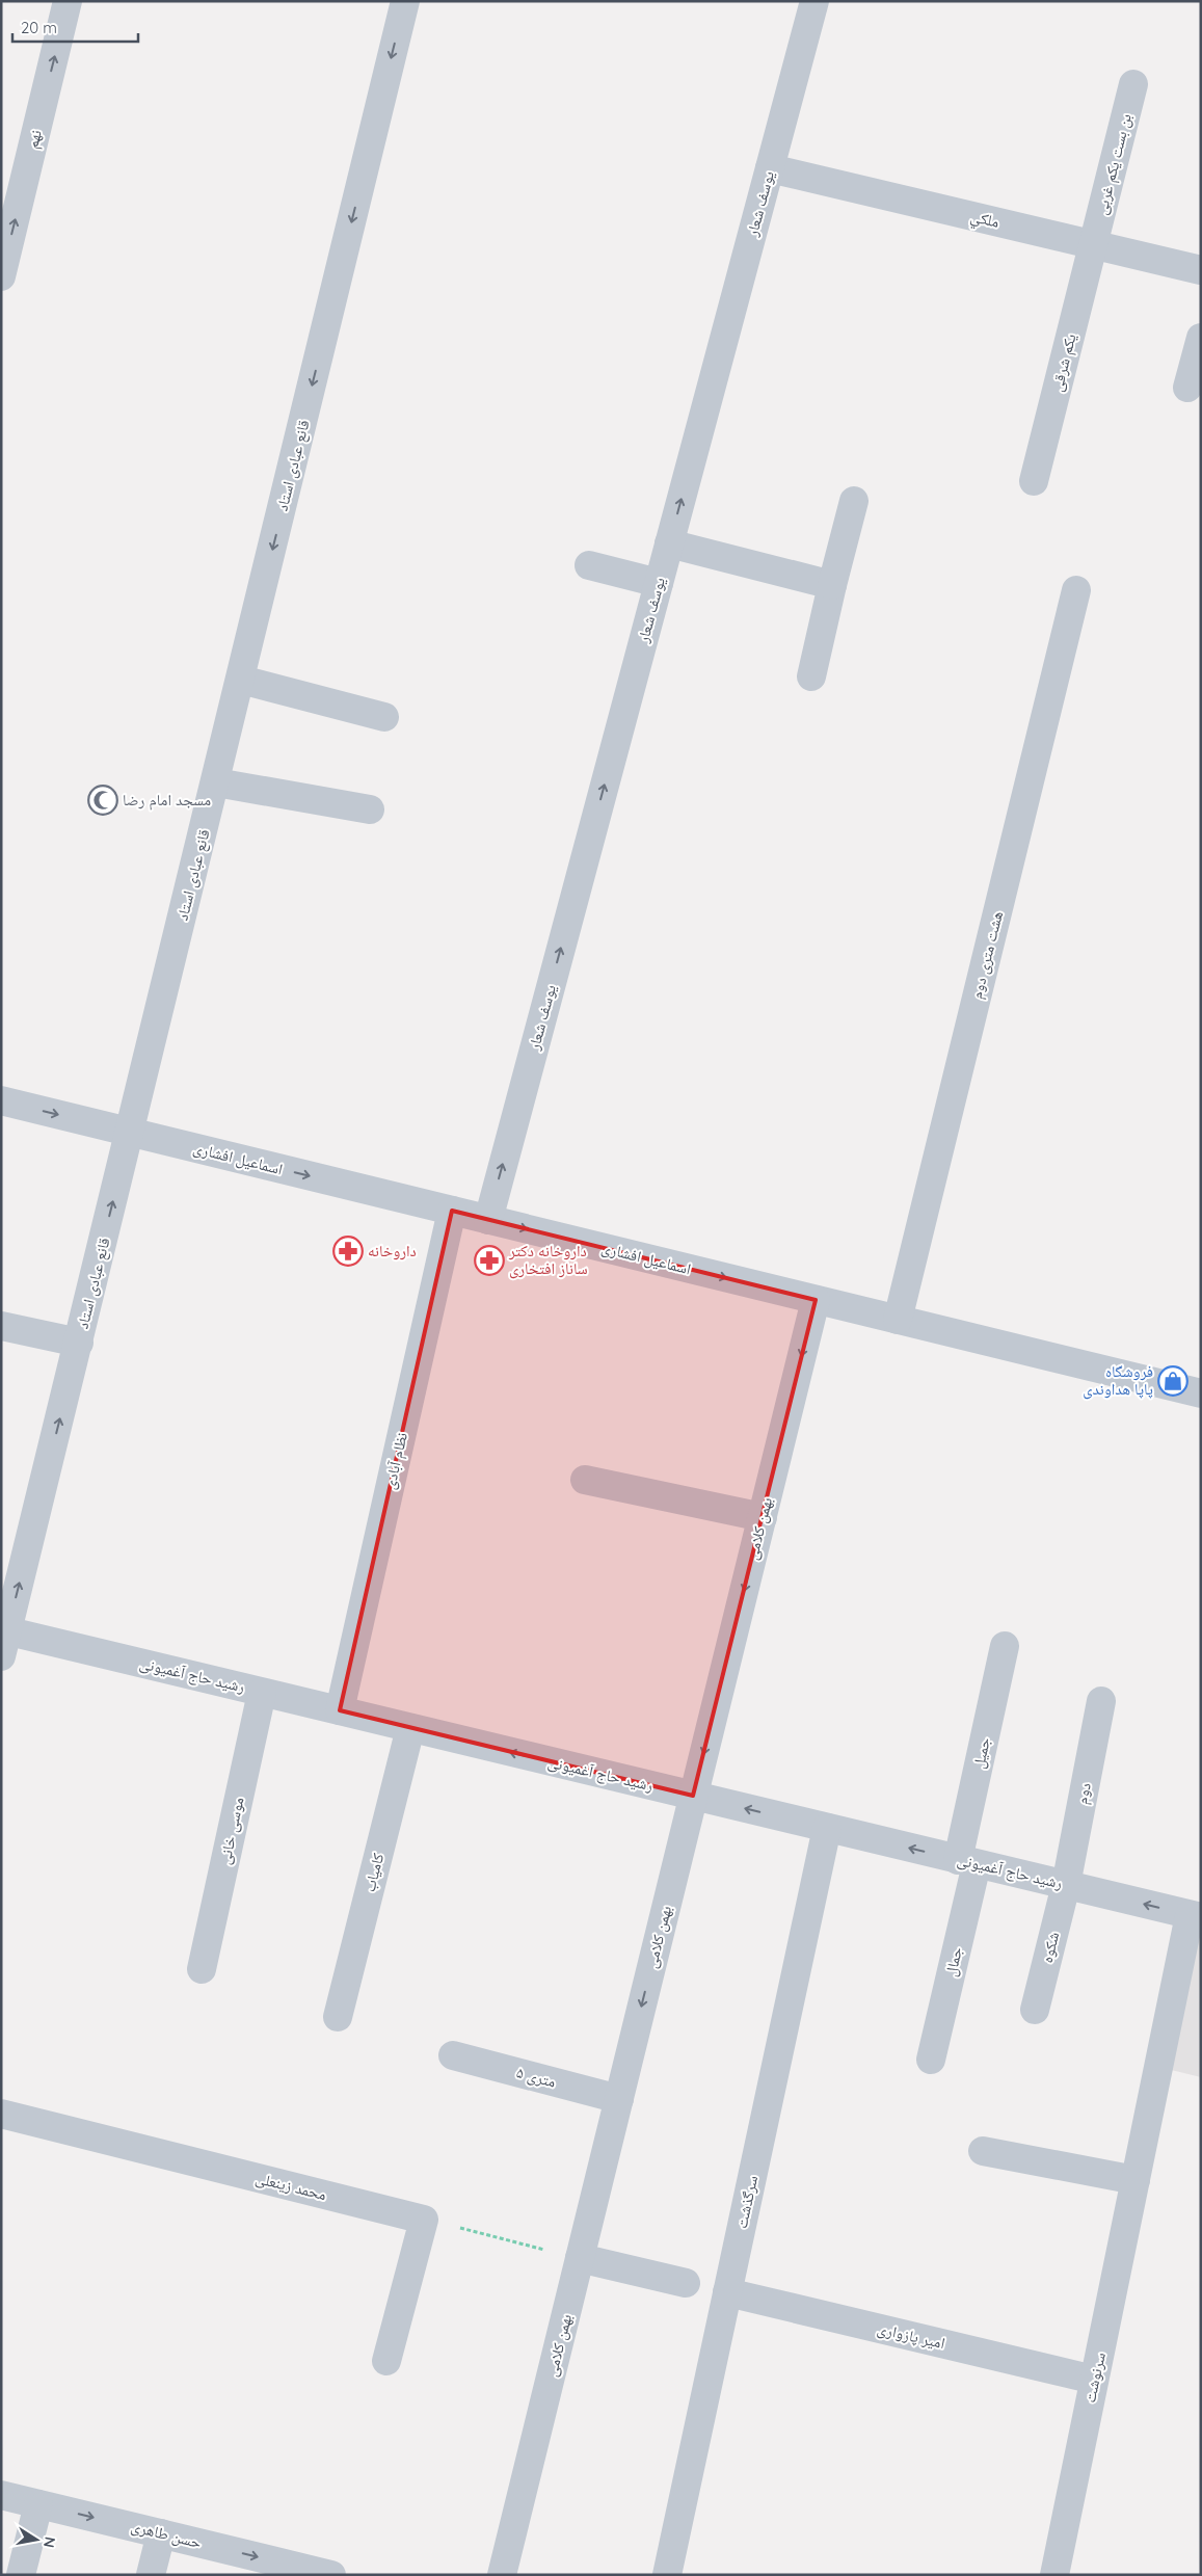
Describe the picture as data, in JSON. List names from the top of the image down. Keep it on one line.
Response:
{"streets":{"street":["نهم","بن بست یکم غربی","یوسف شعار","ملکي","یکم شرقی","قانع عبادی استاد","هشت متری دوم","اسماعیل افشاری","نظام آبادی","بهمن کلامی","رشید حاج آغمیونی","جمیل","دوم","موسی خانی","کامیاب","شکوه","جمال","۵ متری","محمد زینعلی","سرگذشت","امیر پازواری","سرنوشت","حسن طاهری"]},"crossings":[["بن بست یکم غربی","ملکي"],["بن بست یکم غربی","یکم شرقی"],["یوسف شعار","ملکي"],["یوسف شعار","اسماعیل افشاری"],["ملکي","یکم شرقی"],["قانع عبادی استاد","اسماعیل افشاری"],["قانع عبادی استاد","رشید حاج آغمیونی"],["هشت متری دوم","اسماعیل افشاری"],["اسماعیل افشاری","نظام آبادی"],["اسماعیل افشاری","بهمن کلامی"],["نظام آبادی","رشید حاج آغمیونی"],["بهمن کلامی","رشید حاج آغمیونی"],["بهمن کلامی","۵ متری"],["رشید حاج آغمیونی","جمیل"],["رشید حاج آغمیونی","دوم"],["رشید حاج آغمیونی","موسی خانی"],["رشید حاج آغمیونی","کامیاب"],["رشید حاج آغمیونی","شکوه"],["رشید حاج آغمیونی","جمال"],["رشید حاج آغمیونی","سرگذشت"],["رشید حاج آغمیونی","سرنوشت"],["جمیل","جمال"],["دوم","شکوه"],["سرگذشت","امیر پازواری"],["امیر پازواری","سرنوشت"]],"one_way":["نهم","یوسف شعار","بهمن کلامی","رشید حاج آغمیونی","حسن طاهری"],"places":{"mosque":["مسجد امام رضا"],"pharmacy":["داروخانه","داروخانه دكتر ساناز افتخارى"],"shop":["فروشگاه پاپا هداوندی"]},"scale_bar":"20 m","north":"right"}
